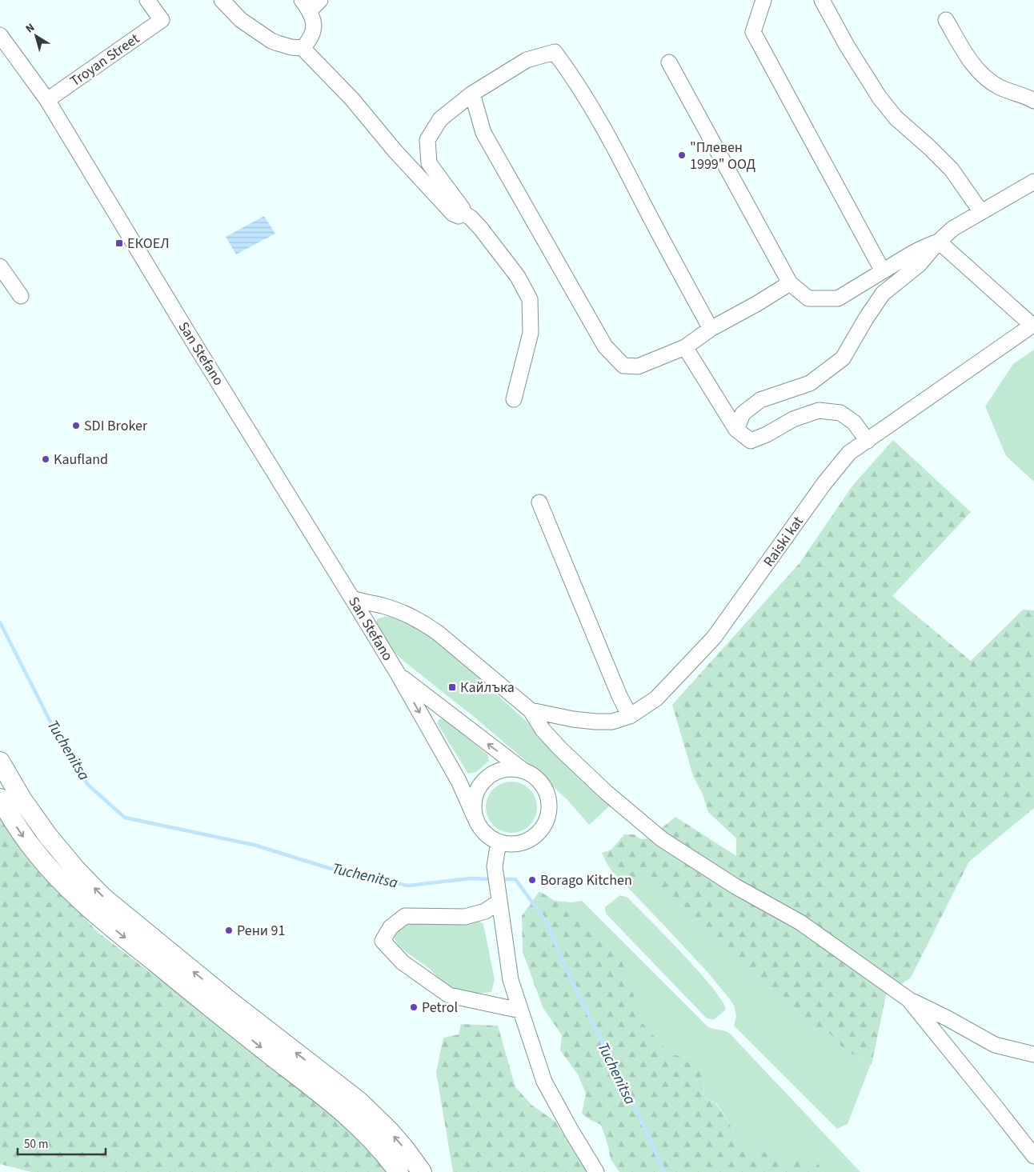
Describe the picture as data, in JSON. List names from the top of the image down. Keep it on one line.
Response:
{"streets":{"street":["Troyan Street","San Stefano","Raiski kat"]},"crossings":[["Troyan Street","San Stefano"]],"water":["Tuchenitsa"],"places":{"other":["\"Плевен 1999\" ООД","SDI Broker","Kaufland","Borago Kitchen","Рени 91","Petrol"],"transit":["ЕКОЕЛ","Кайлъка"]},"scale_bar":"50 m","north":"top left"}
